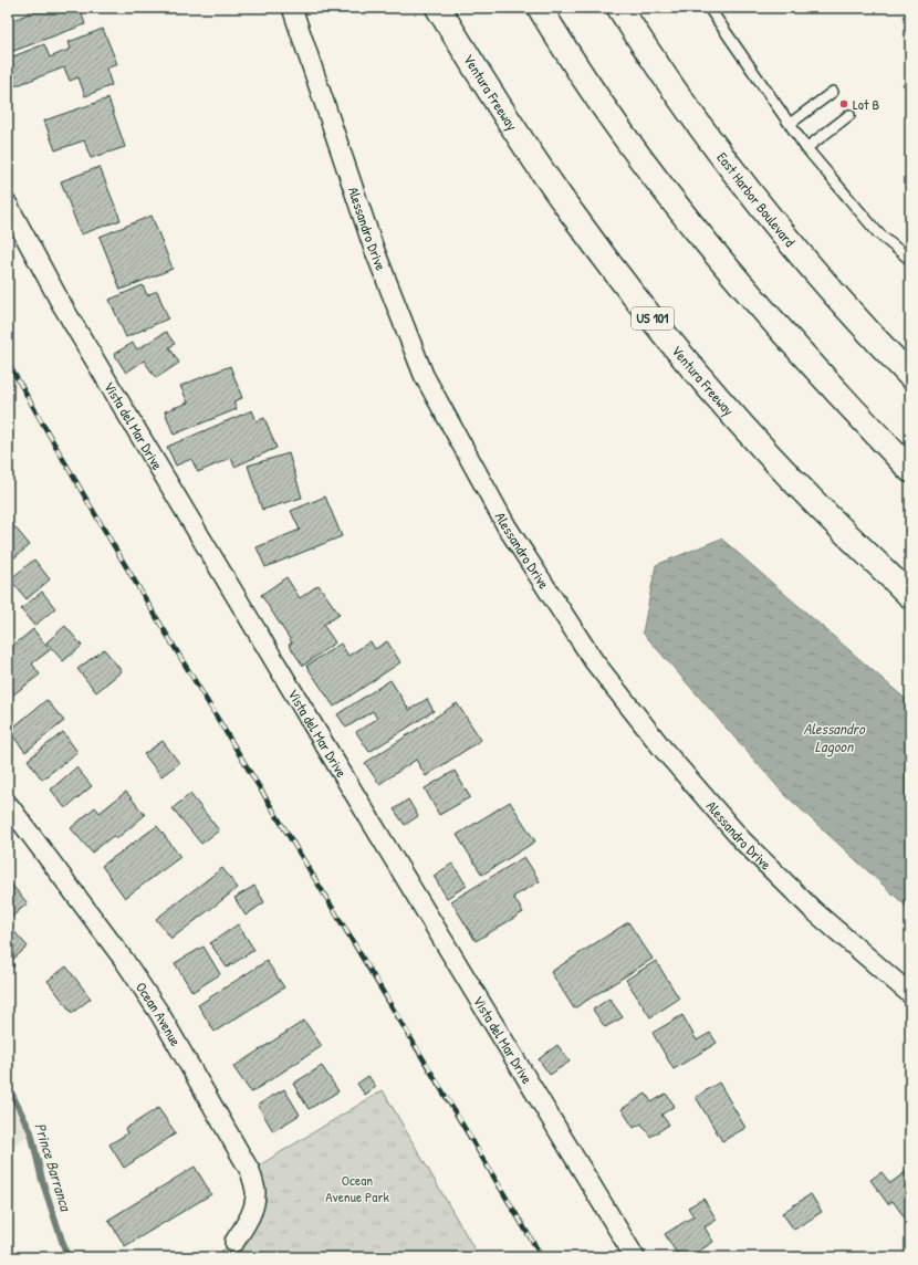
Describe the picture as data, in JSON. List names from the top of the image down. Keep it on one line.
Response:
{"streets":{"main road":["Ventura Freeway","East Harbor Boulevard","US 101"],"street":["Alessandro Drive","Vista del Mar Drive","Ocean Avenue"]},"water":["Alessandro Lagoon","Prince Barranca"],"parks":["Ocean Avenue Park"],"places":["Lot B"]}
